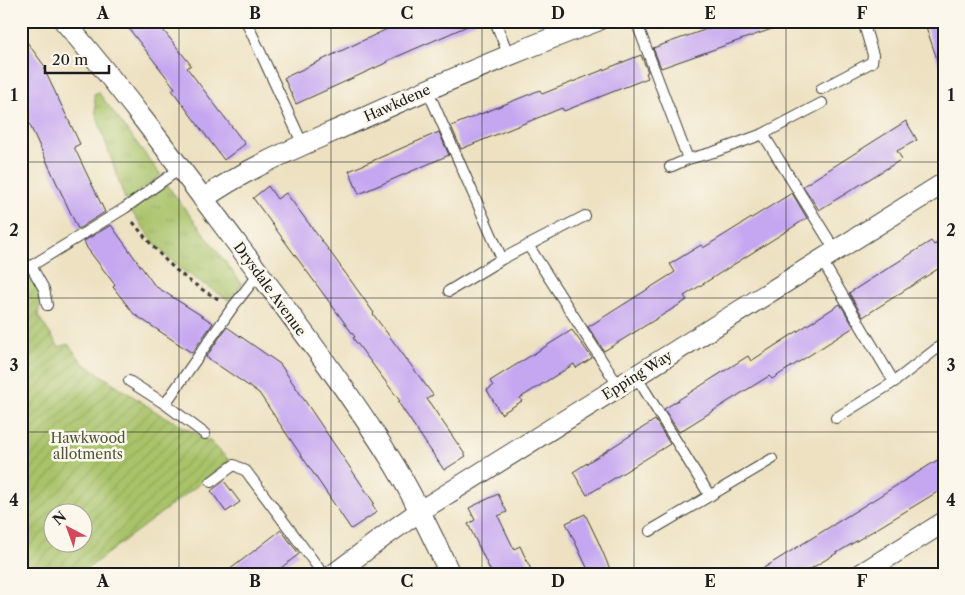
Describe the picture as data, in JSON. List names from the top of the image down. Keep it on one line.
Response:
{"streets":{"street":["Hawkdene","Drysdale Avenue","Epping Way"]},"crossings":[["Hawkdene","Drysdale Avenue"],["Drysdale Avenue","Epping Way"]],"parks":["Hawkwood allotments"],"scale_bar":"20 m","north":"top left","grid":{"columns":["A","B","C","D","E","F"],"rows":["1","2","3","4"]}}
